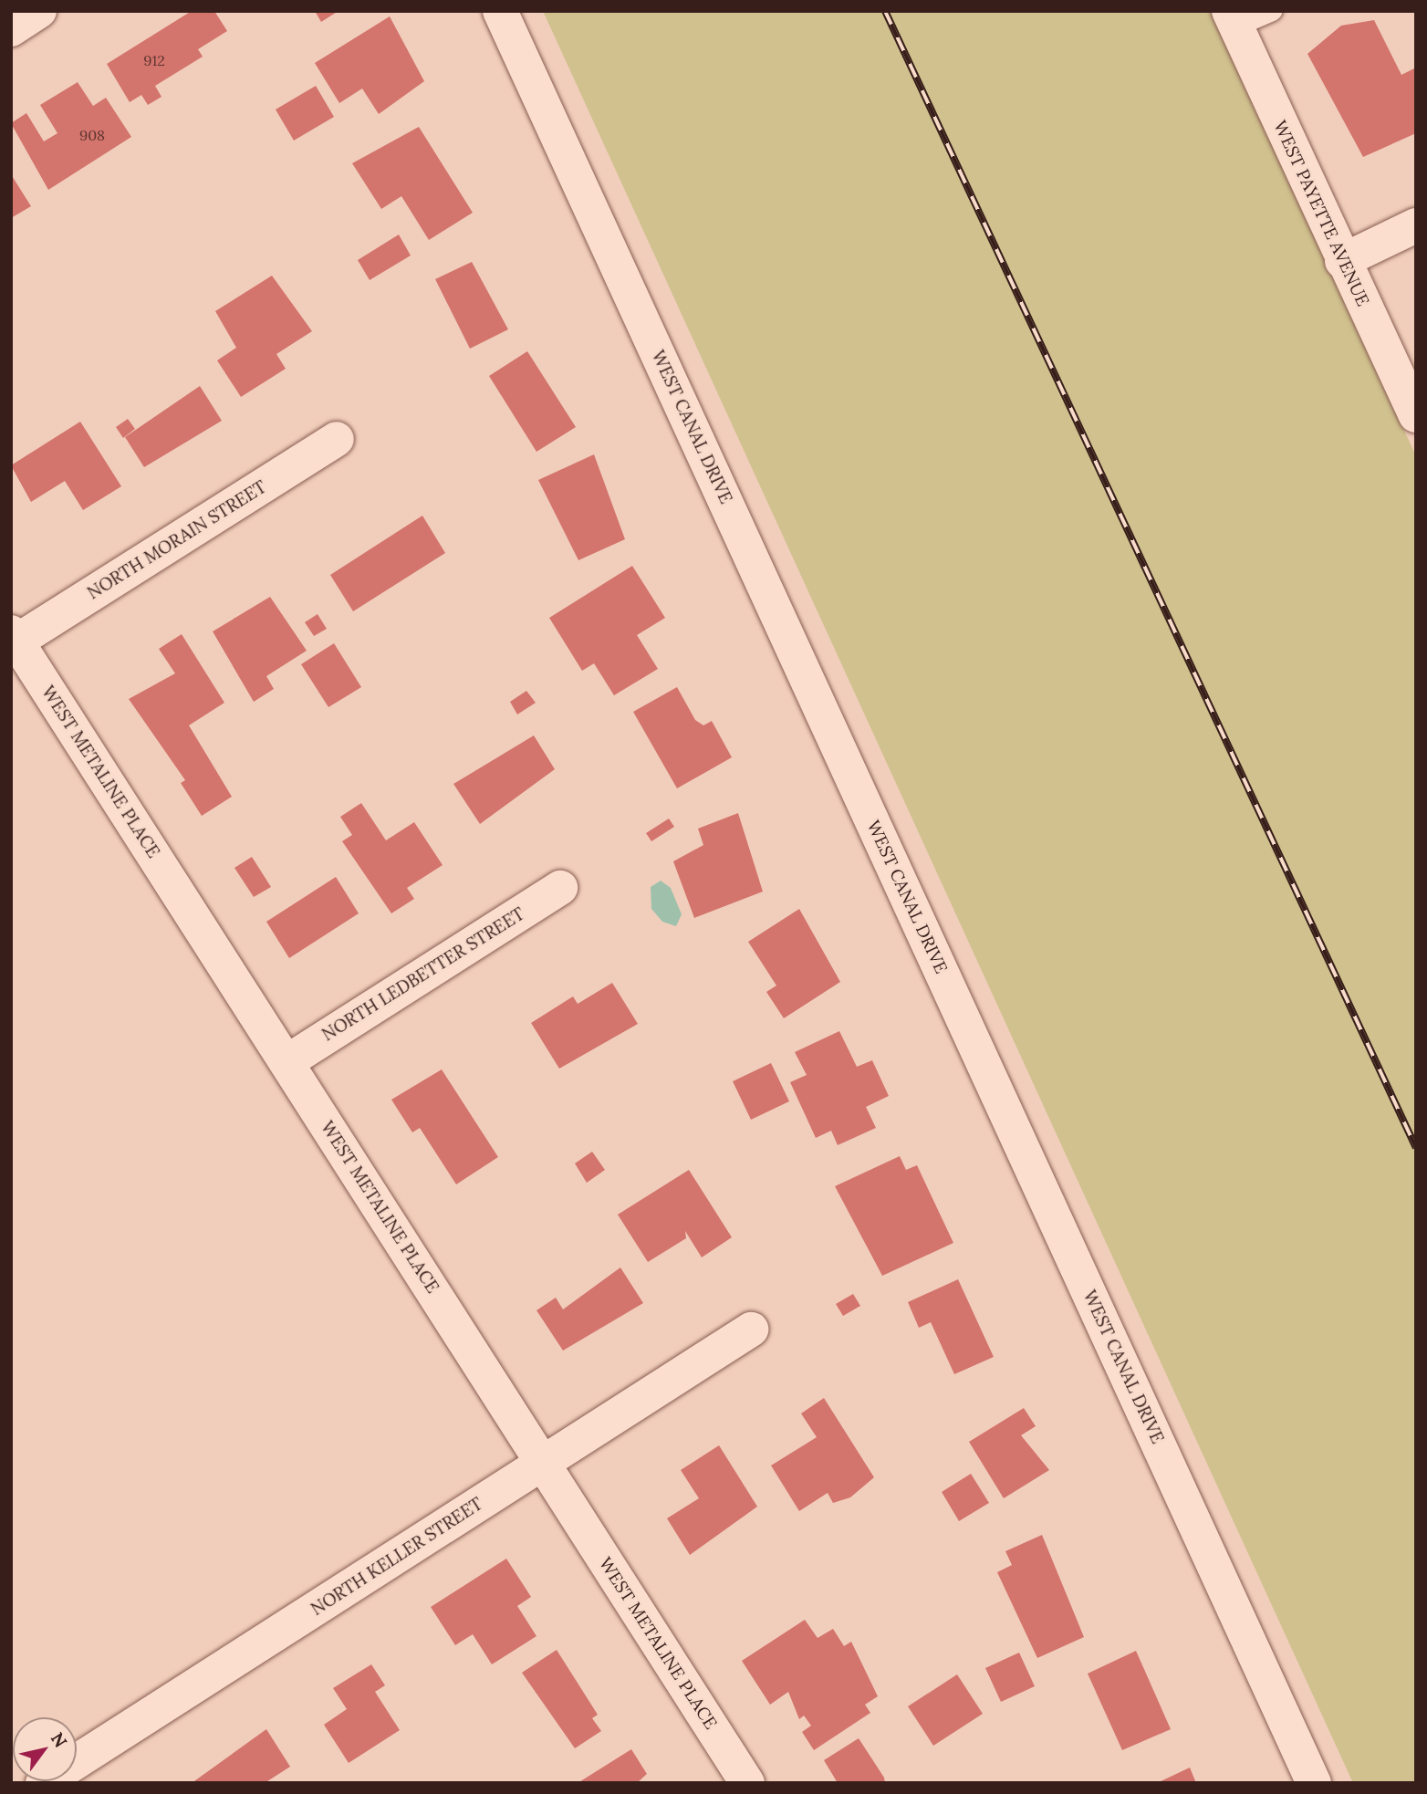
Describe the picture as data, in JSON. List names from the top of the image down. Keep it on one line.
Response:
{"streets":{"street":["WEST PAYETTE AVENUE","WEST CANAL DRIVE","NORTH MORAIN STREET","WEST METALINE PLACE","NORTH LEDBETTER STREET","NORTH KELLER STREET"]},"crossings":[["NORTH MORAIN STREET","WEST METALINE PLACE"],["WEST METALINE PLACE","NORTH LEDBETTER STREET"],["WEST METALINE PLACE","NORTH KELLER STREET"]],"house_numbers":["912","908"],"north":"top right"}
